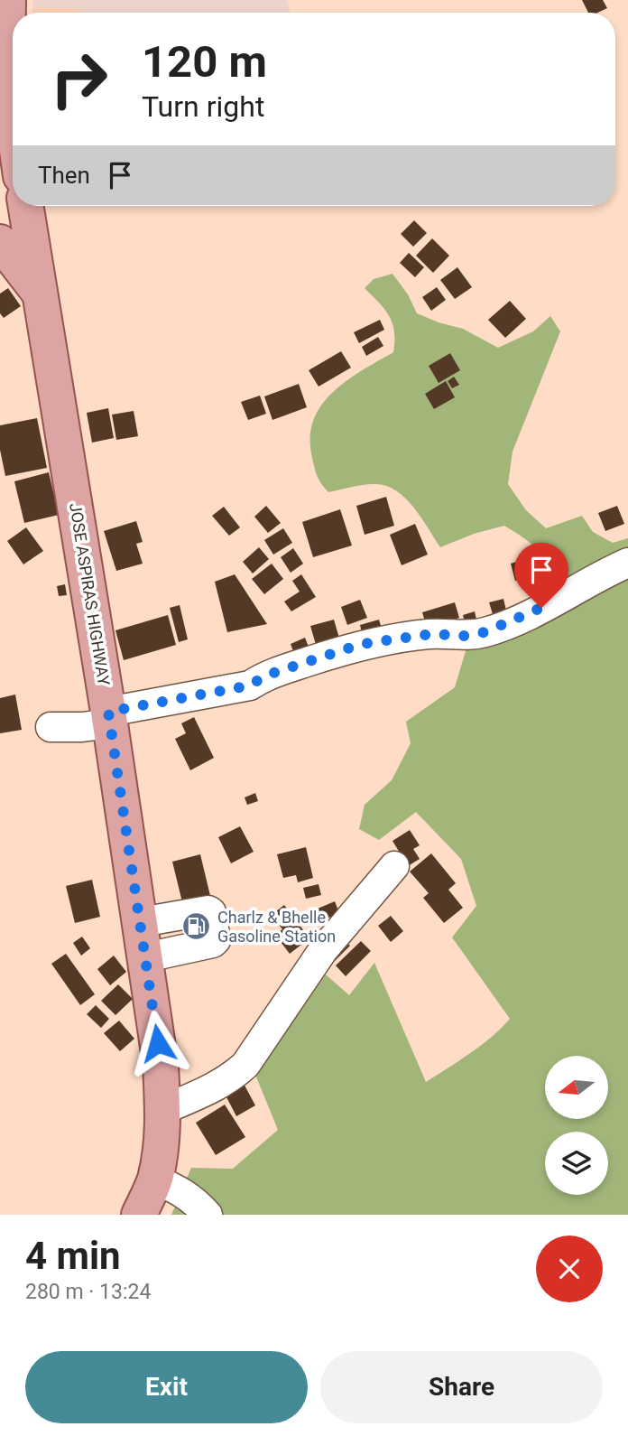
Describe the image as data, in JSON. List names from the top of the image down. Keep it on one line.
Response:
{"streets":{"main road":["JOSE ASPIRAS HIGHWAY"]},"places":{"fuel station":["Charlz & Bhelle Gasoline Station"]},"north":"left","page":{"turn":["120 m","Turn right"],"then":"Then","heading":["4 min","280 m · 13:24"],"buttons":["Exit","Share"]}}
